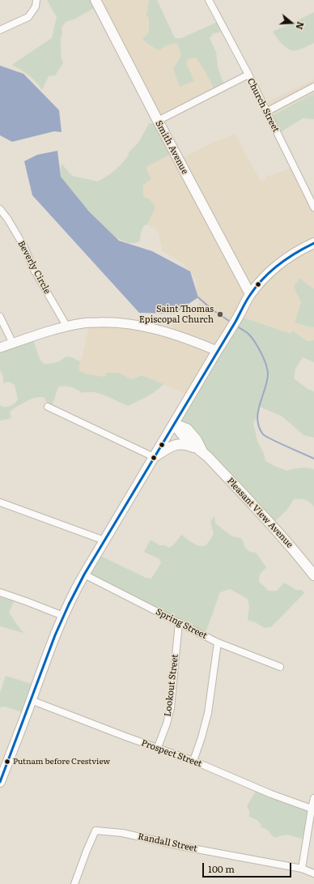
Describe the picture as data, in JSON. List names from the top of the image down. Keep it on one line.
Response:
{"streets":{"main road":["Smith Avenue","Pleasant View Avenue"],"street":["Church Street","Beverly Circle","Spring Street","Lookout Street","Prospect Street","Randall Street"]},"crossings":[["Church Street","Smith Avenue"],["Spring Street","Lookout Street"],["Lookout Street","Prospect Street"]],"places":["Saint Thomas Episcopal Church","Putnam before Crestview"],"scale_bar":"100 m","north":"right"}
